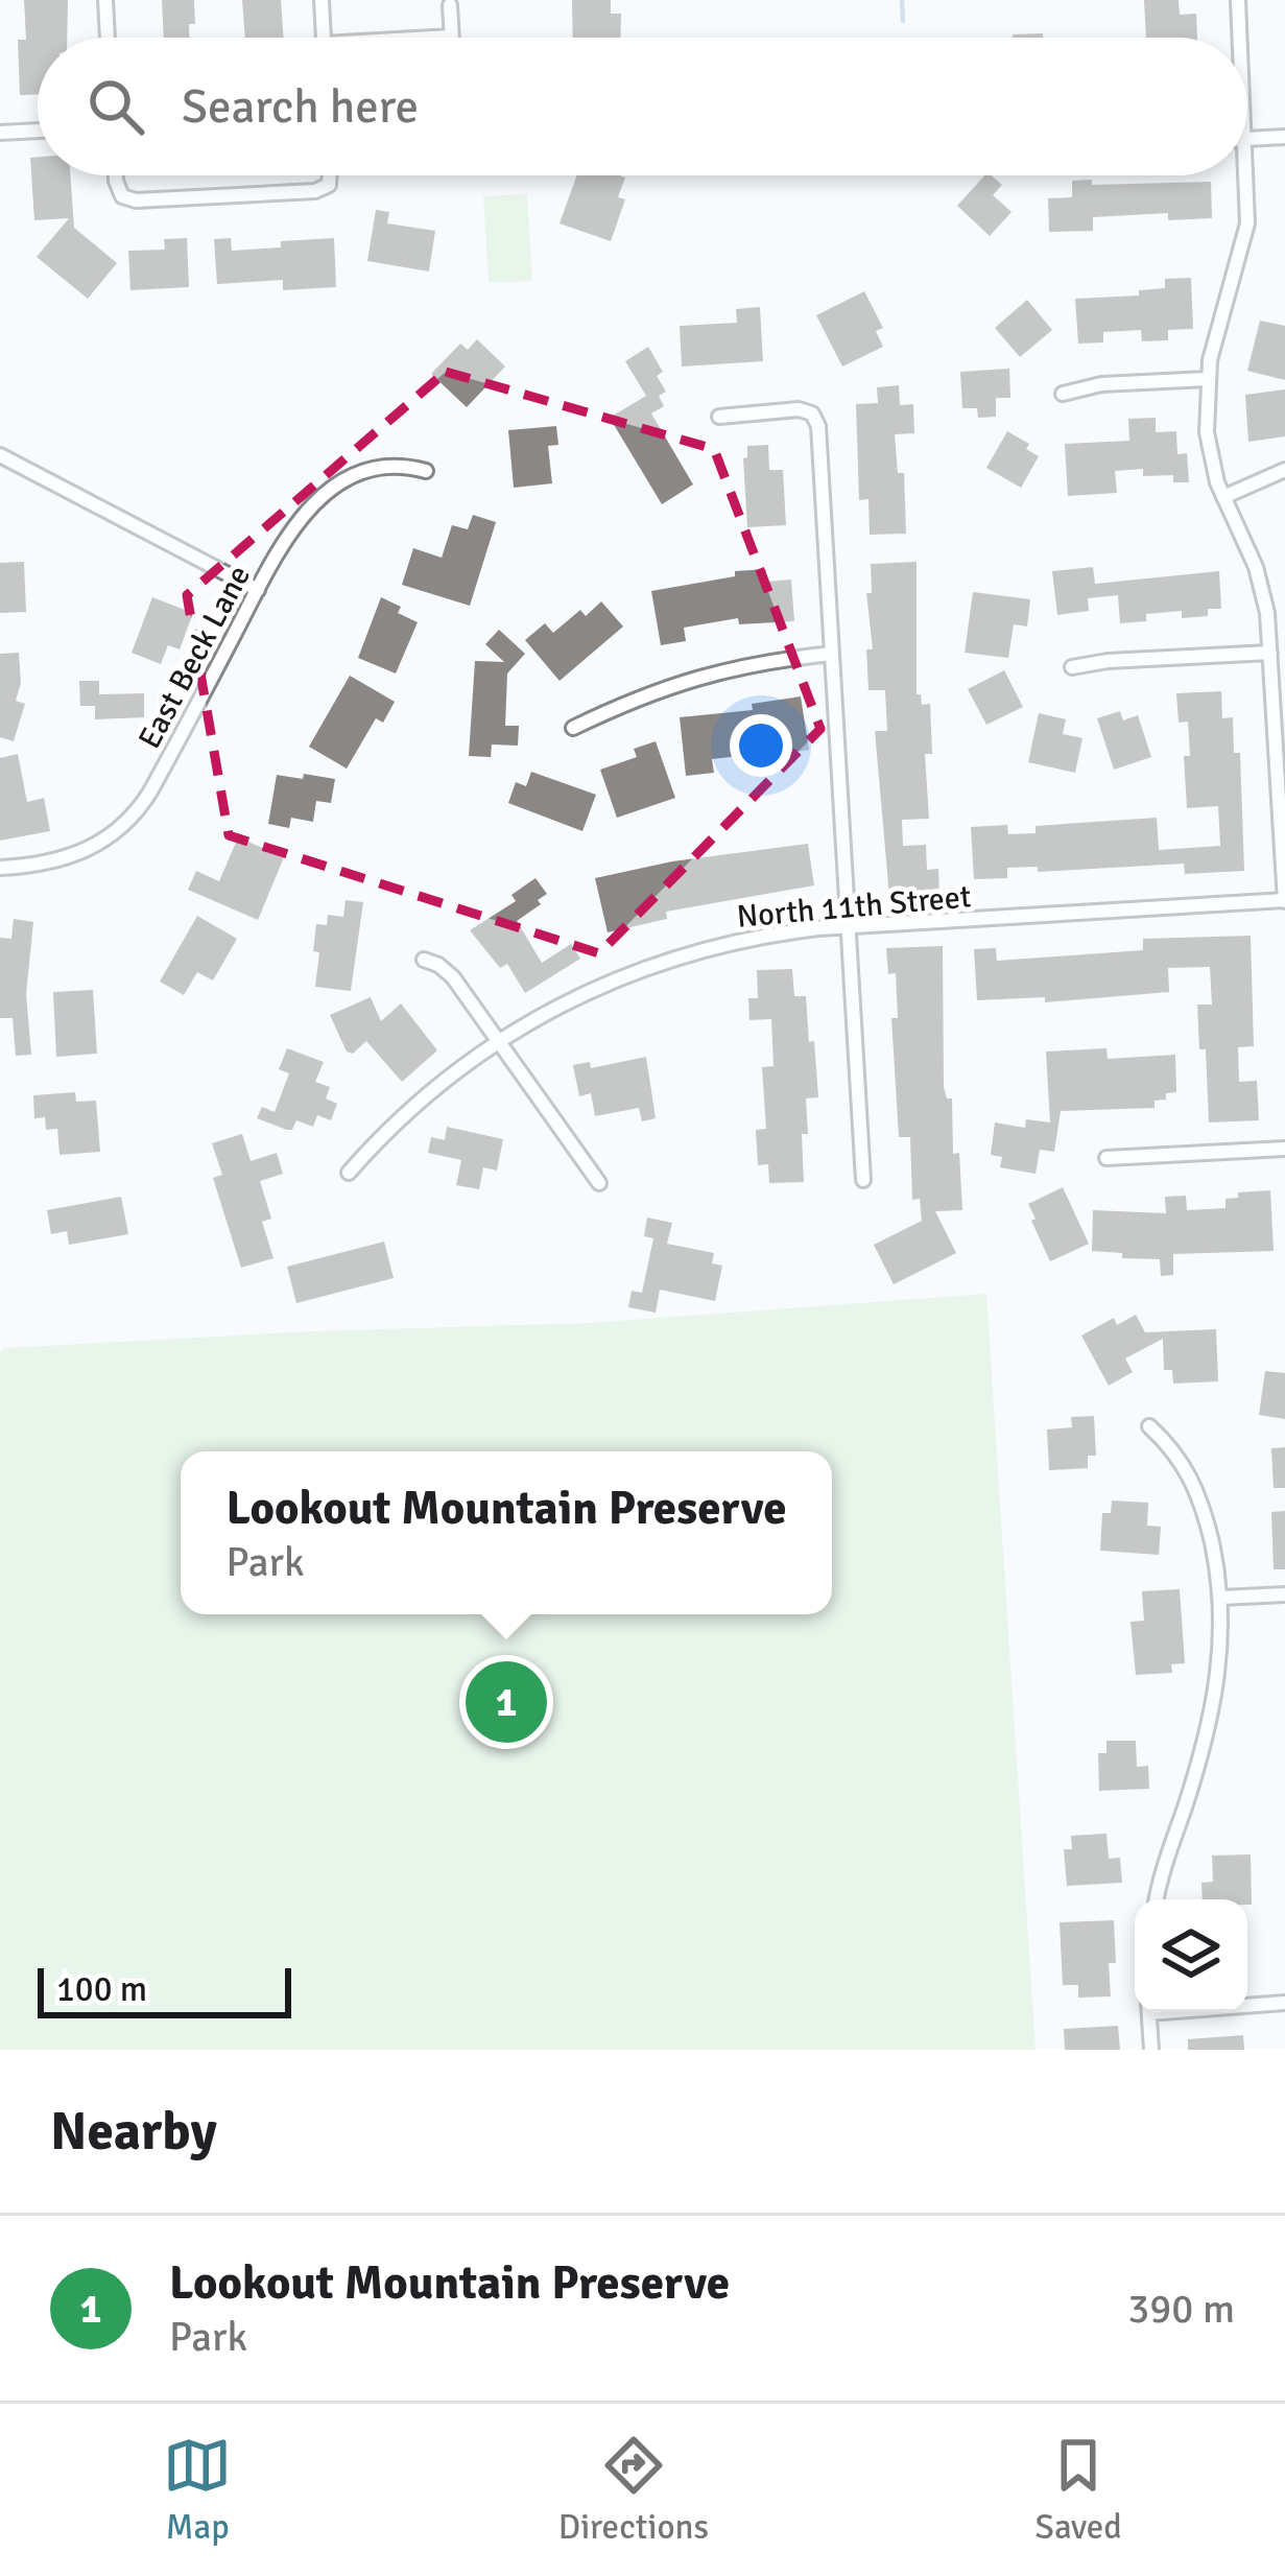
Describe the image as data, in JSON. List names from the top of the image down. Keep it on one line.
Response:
{"streets":{"street":["East Beck Lane","North 11th Street"]},"scale_bar":"100 m","page":{"search":"Search here","popup":["Lookout Mountain Preserve","Park"],"pins":"1","scale":"100 m","heading":"Nearby","list":[{"mark":"1","name":"Lookout Mountain Preserve","note":"Park","value":"390 m"}],"nav":["Map","Directions","Saved"]}}
